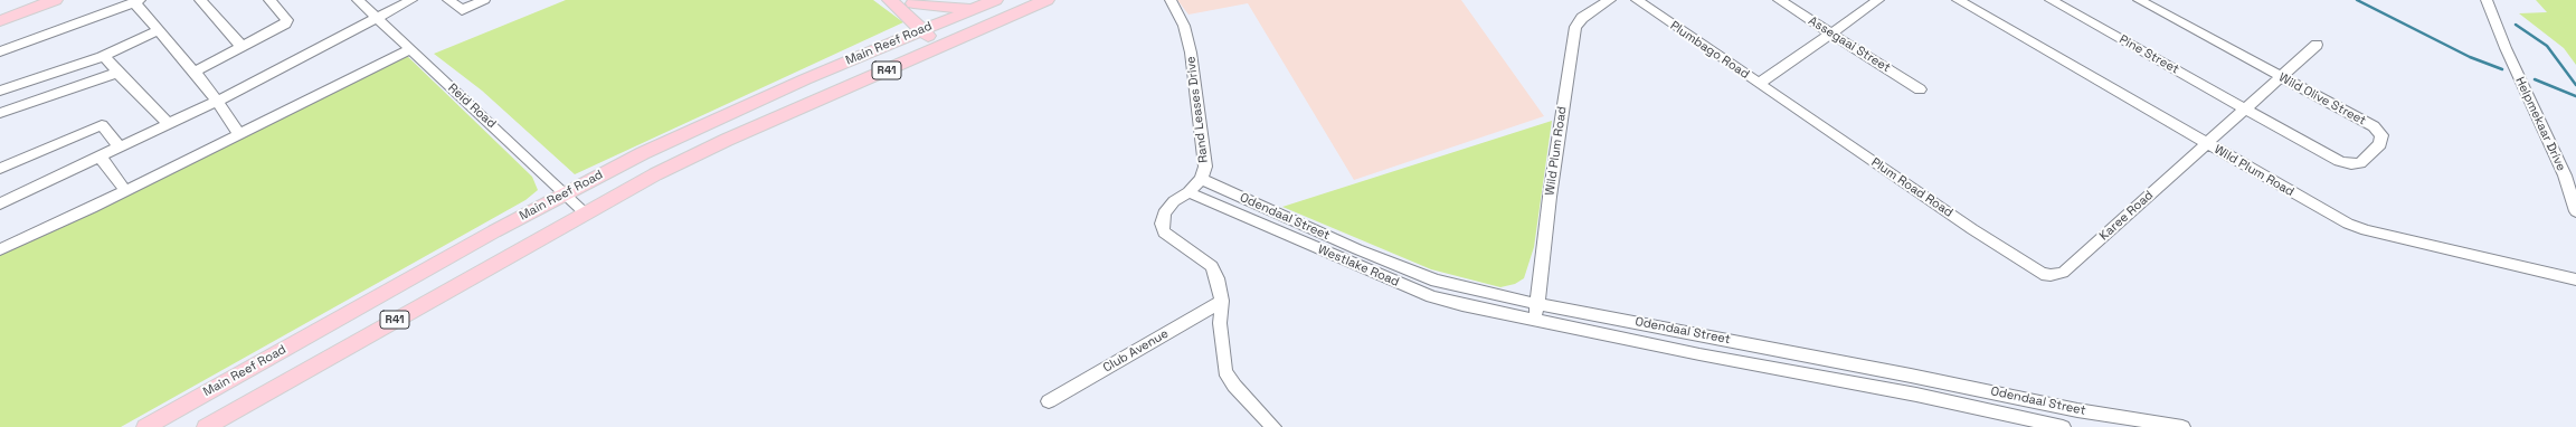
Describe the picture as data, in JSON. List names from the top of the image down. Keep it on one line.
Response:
{"streets":{"main road":["Main Reef Road","R41"],"street":["Assegaai Street","Plumbago Road","Pine Street","Wild Olive Street","Reid Road","Rand Leases Drive","Helpmekaar Drive","Wild Plum Road","Plum Road Road","Karee Road","Odendaal Street","Westlake Road","Club Avenue"]},"crossings":[["Main Reef Road","Reid Road"],["Plumbago Road","Plum Road Road"],["Pine Street","Wild Olive Street"],["Pine Street","Karee Road"],["Wild Olive Street","Karee Road"],["Rand Leases Drive","Odendaal Street"],["Rand Leases Drive","Westlake Road"],["Rand Leases Drive","Club Avenue"],["Wild Plum Road","Karee Road"],["Wild Plum Road","Odendaal Street"],["Wild Plum Road","Westlake Road"],["Plum Road Road","Karee Road"],["Odendaal Street","Westlake Road"]]}
